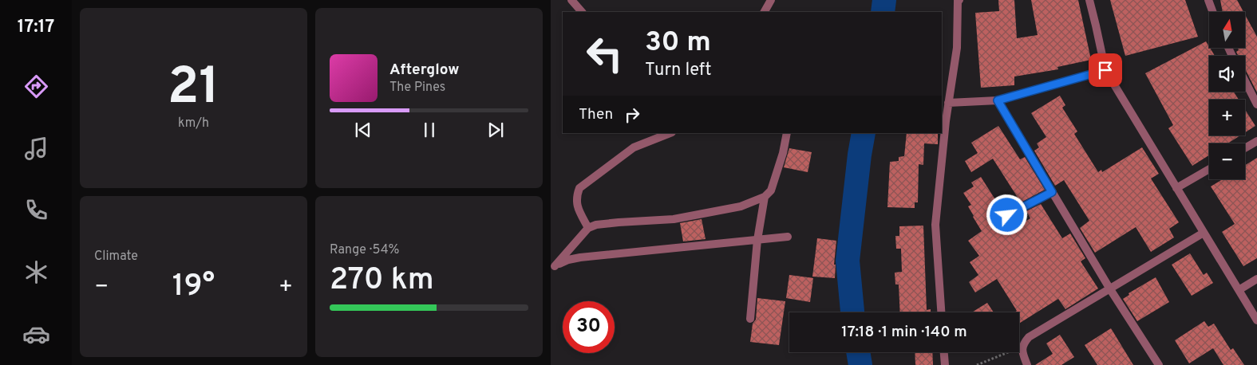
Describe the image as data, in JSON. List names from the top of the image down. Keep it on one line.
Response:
{"north":"top","page":{"tabs":"17:17","tile":[["21","km/h"],"Climate",["Range · 54%","270 km"]],"map_buttons":["+","−"],"turn":["30 m","Turn left"],"song":["Afterglow","The Pines"],"then":"Then","heat":["−","19°","+"],"limit":"30","trip":"17:18 · 1 min · 140 m"}}
